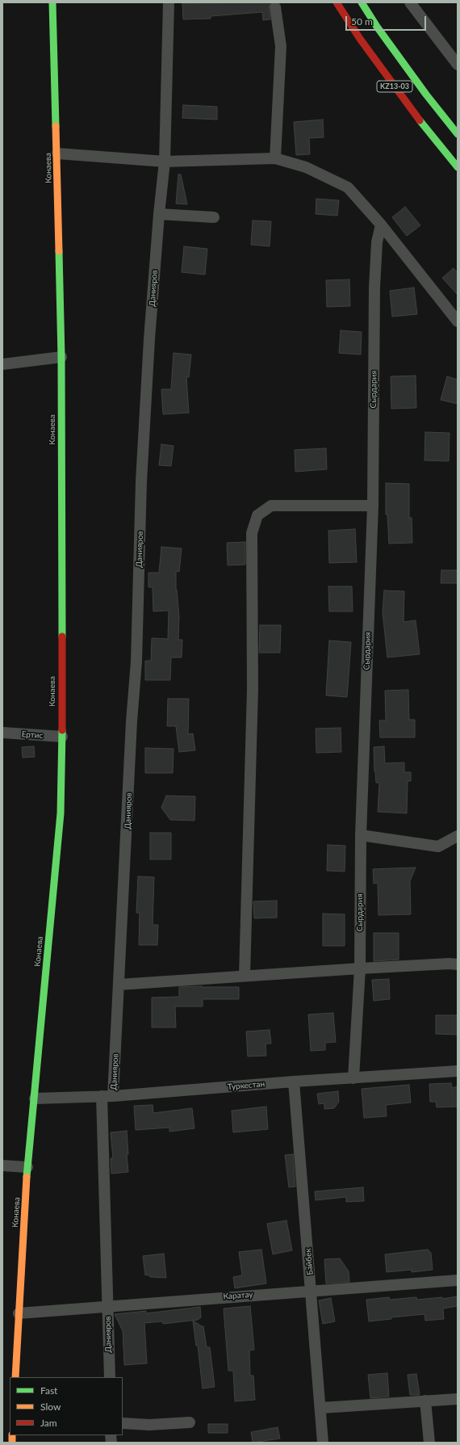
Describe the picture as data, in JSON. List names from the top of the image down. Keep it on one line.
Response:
{"streets":{"main road":["KZ13-03","Конаева"],"street":["Данияров","Сырдария","Ертис","Туркестан","Байбек","Каратау"]},"crossings":[["Конаева","Ертис"],["Конаева","Туркестан"],["Конаева","Каратау"],["Данияров","Туркестан"],["Данияров","Каратау"],["Сырдария","Туркестан"],["Туркестан","Байбек"],["Байбек","Каратау"]],"legend":["Fast","Slow","Jam"],"scale_bar":"50 m"}
